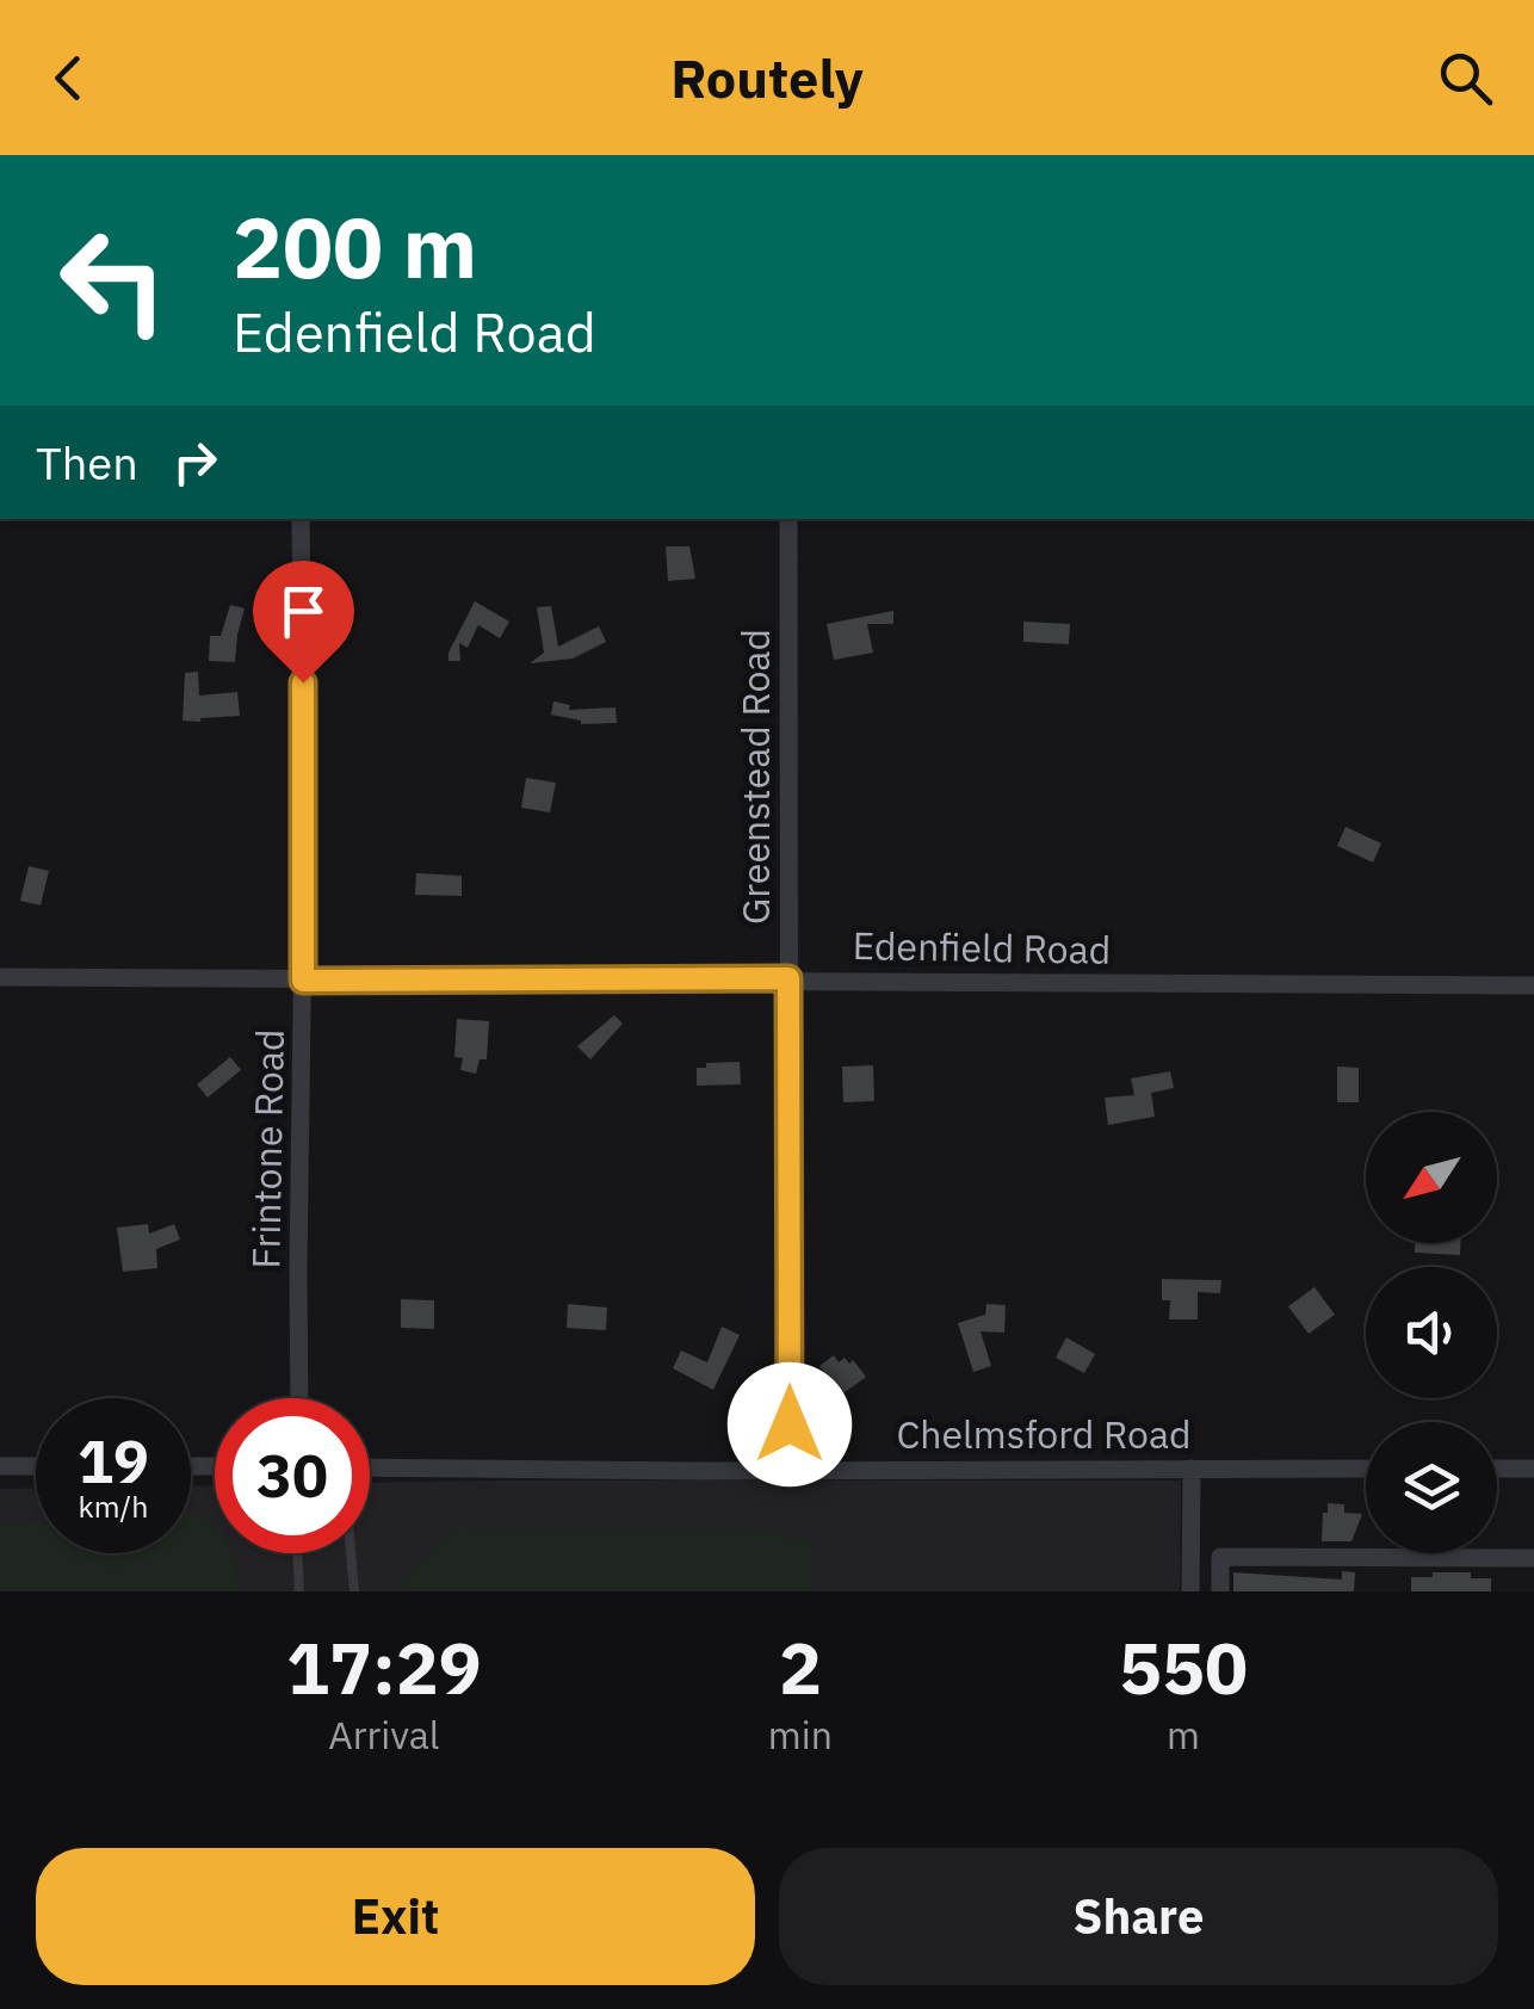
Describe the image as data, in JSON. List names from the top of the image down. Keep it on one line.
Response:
{"streets":{"street":["Greenstead Road","Edenfield Road","Frintone Road","Chelmsford Road"]},"crossings":[["Greenstead Road","Edenfield Road"],["Greenstead Road","Chelmsford Road"],["Edenfield Road","Frintone Road"]],"north":"bottom left","page":{"header":"Routely","turn":["200 m","Edenfield Road"],"then":"Then","speed":"19 km/h","limit":"30","eta":["17:29","Arrival","2","min","550","m"],"buttons":["Exit","Share"]}}
